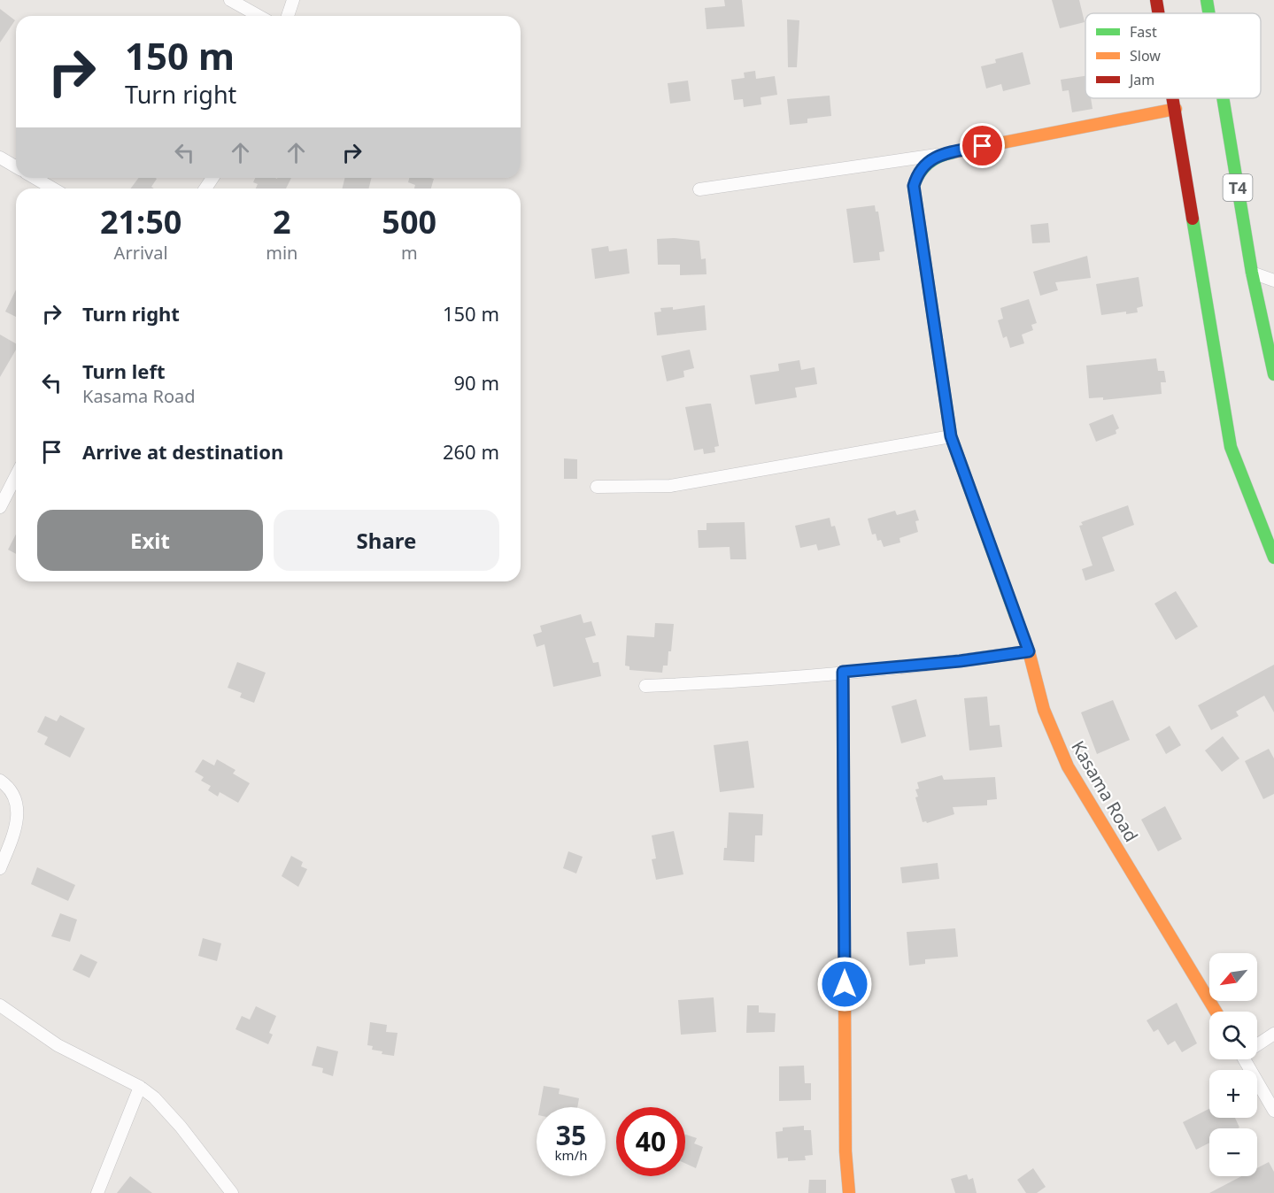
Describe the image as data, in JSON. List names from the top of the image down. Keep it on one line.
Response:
{"streets":{"main road":["T4","Kasama Road"]},"legend":["Fast","Slow","Jam"],"north":"bottom left","page":{"turn":["150 m","Turn right"],"eta":["21:50","Arrival","2","min","500","m"],"list":[{"name":"Turn right","value":"150 m"},{"name":"Turn left","note":"Kasama Road","value":"90 m"},{"name":"Arrive at destination","value":"260 m"}],"buttons":["Exit","Share"],"map_buttons":["+","−"],"speed":"35 km/h","limit":"40"}}
